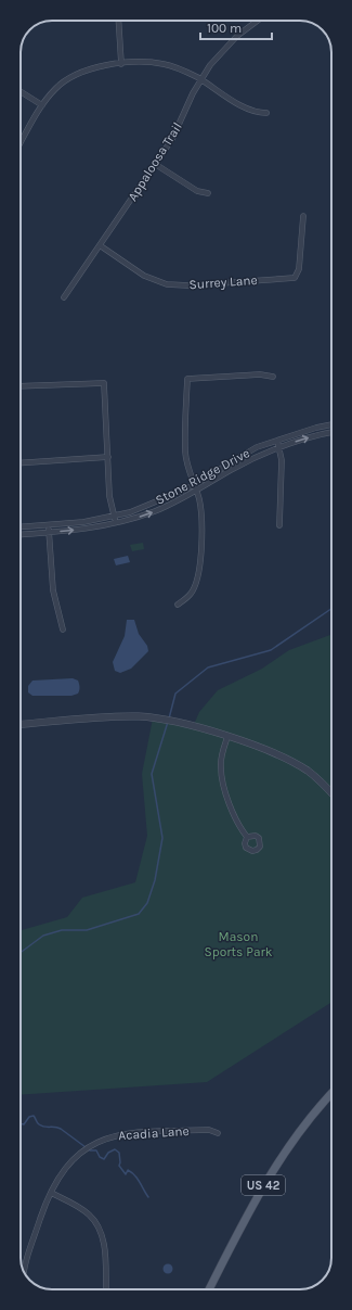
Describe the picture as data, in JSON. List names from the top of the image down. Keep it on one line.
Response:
{"streets":{"main road":["US 42"],"street":["Appaloosa Trail","Surrey Lane","Stone Ridge Drive","Acadia Lane"]},"crossings":[["Appaloosa Trail","Surrey Lane"]],"parks":["Mason Sports Park"],"scale_bar":"100 m"}
